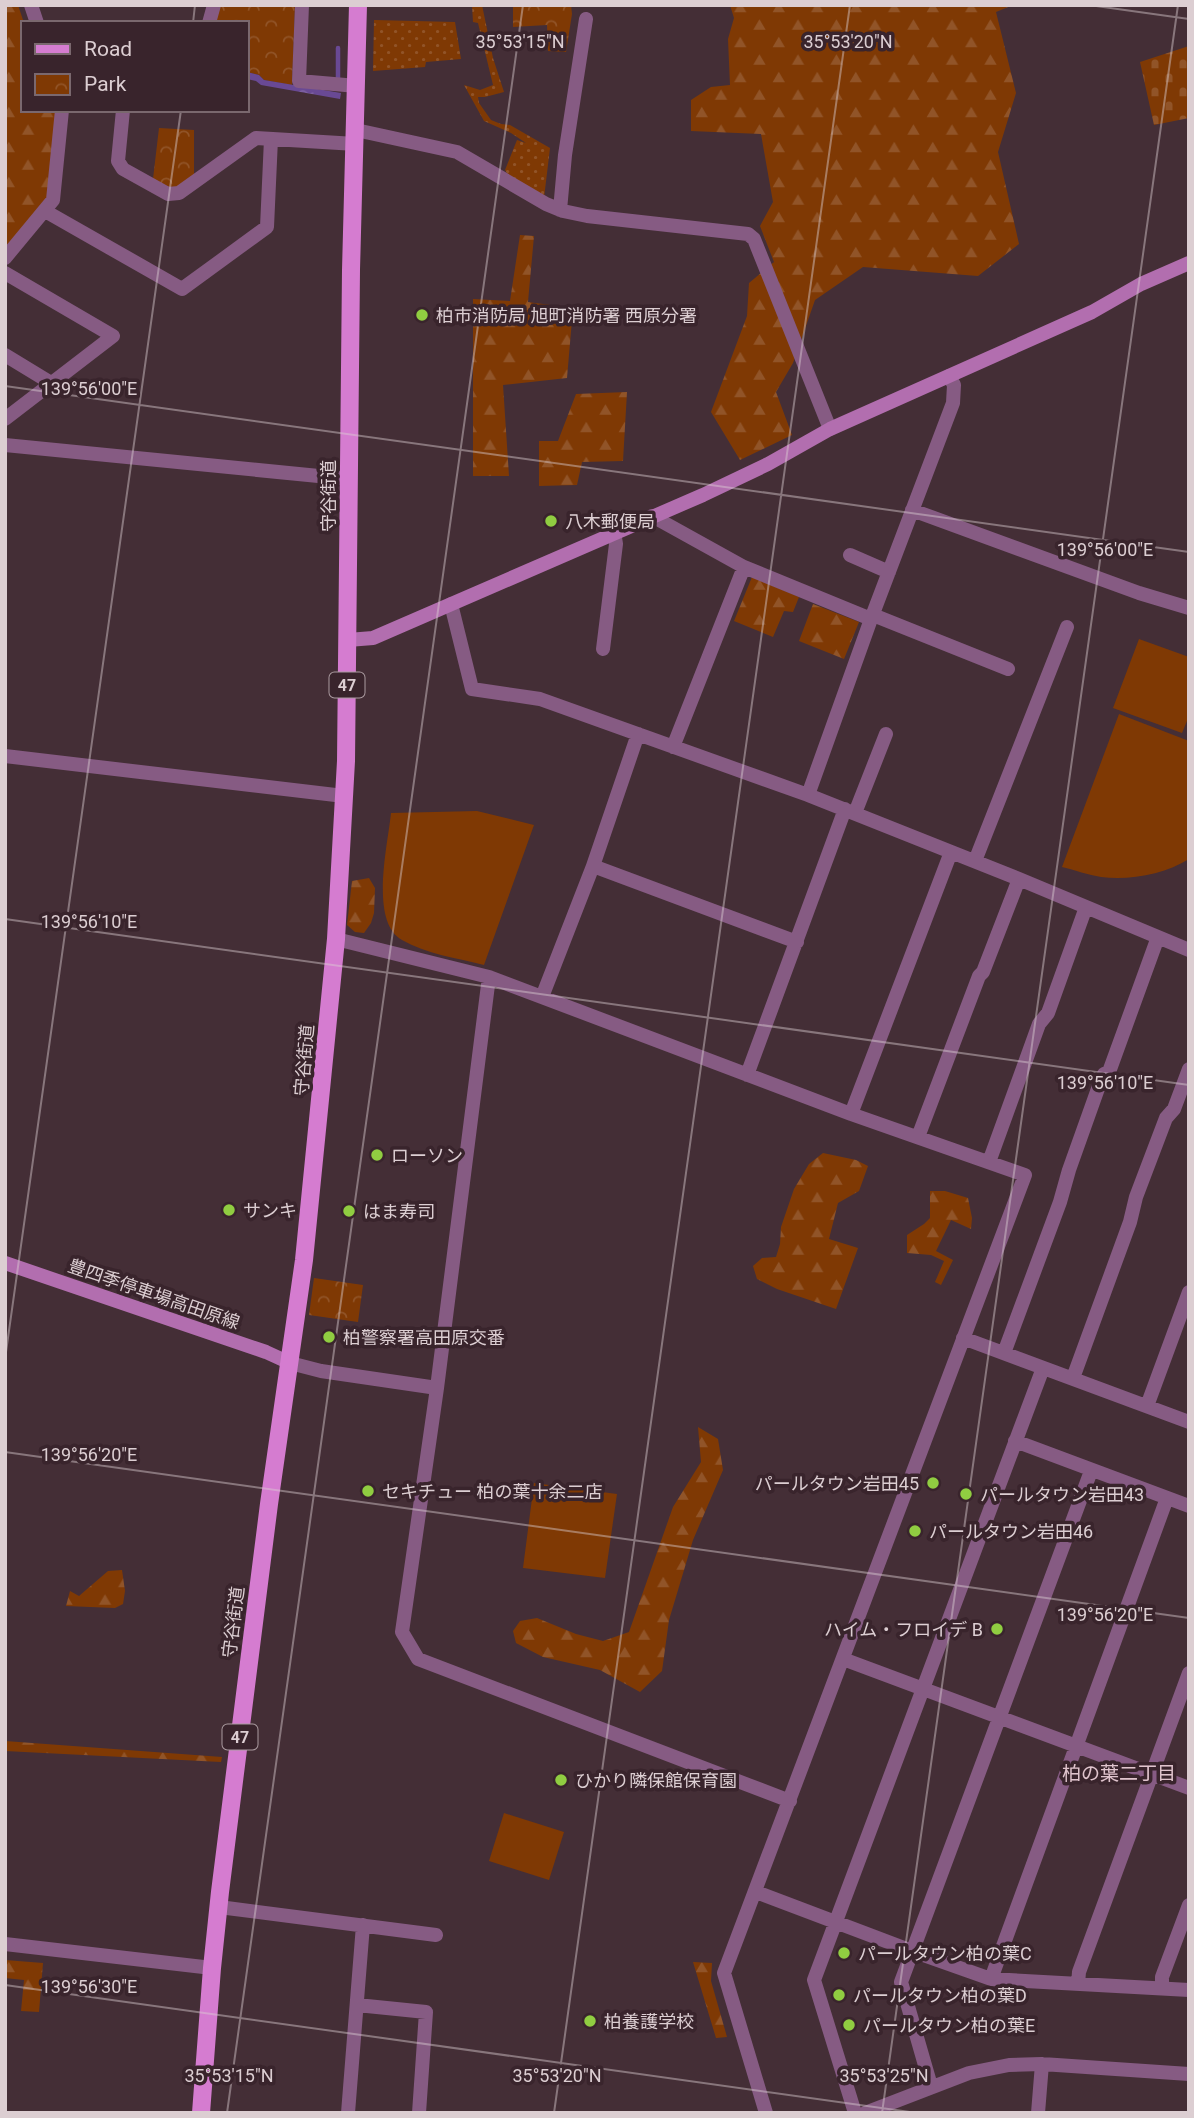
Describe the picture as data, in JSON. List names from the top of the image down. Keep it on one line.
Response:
{"streets":{"main road":["守谷街道","47"],"street":["豊四季停車場高田原線"]},"crossings":[["守谷街道","豊四季停車場高田原線"]],"districts":["柏の葉二丁目"],"places":["柏市消防局 旭町消防署 西原分署","八木郵便局","ローソン","サンキ","はま寿司","柏警察署高田原交番","パールタウン岩田45","セキチュー 柏の葉十余二店","パールタウン岩田43","パールタウン岩田46","ハイム・フロイデ B","ひかり隣保館保育園","パールタウン柏の葉C","パールタウン柏の葉D","柏養護学校","パールタウン柏の葉E"],"legend":["Road","Park"],"coordinates":["35°53'15\"N","35°53'20\"N","139°56'00\"E","139°56'10\"E","139°56'20\"E","139°56'30\"E","35°53'25\"N"]}
